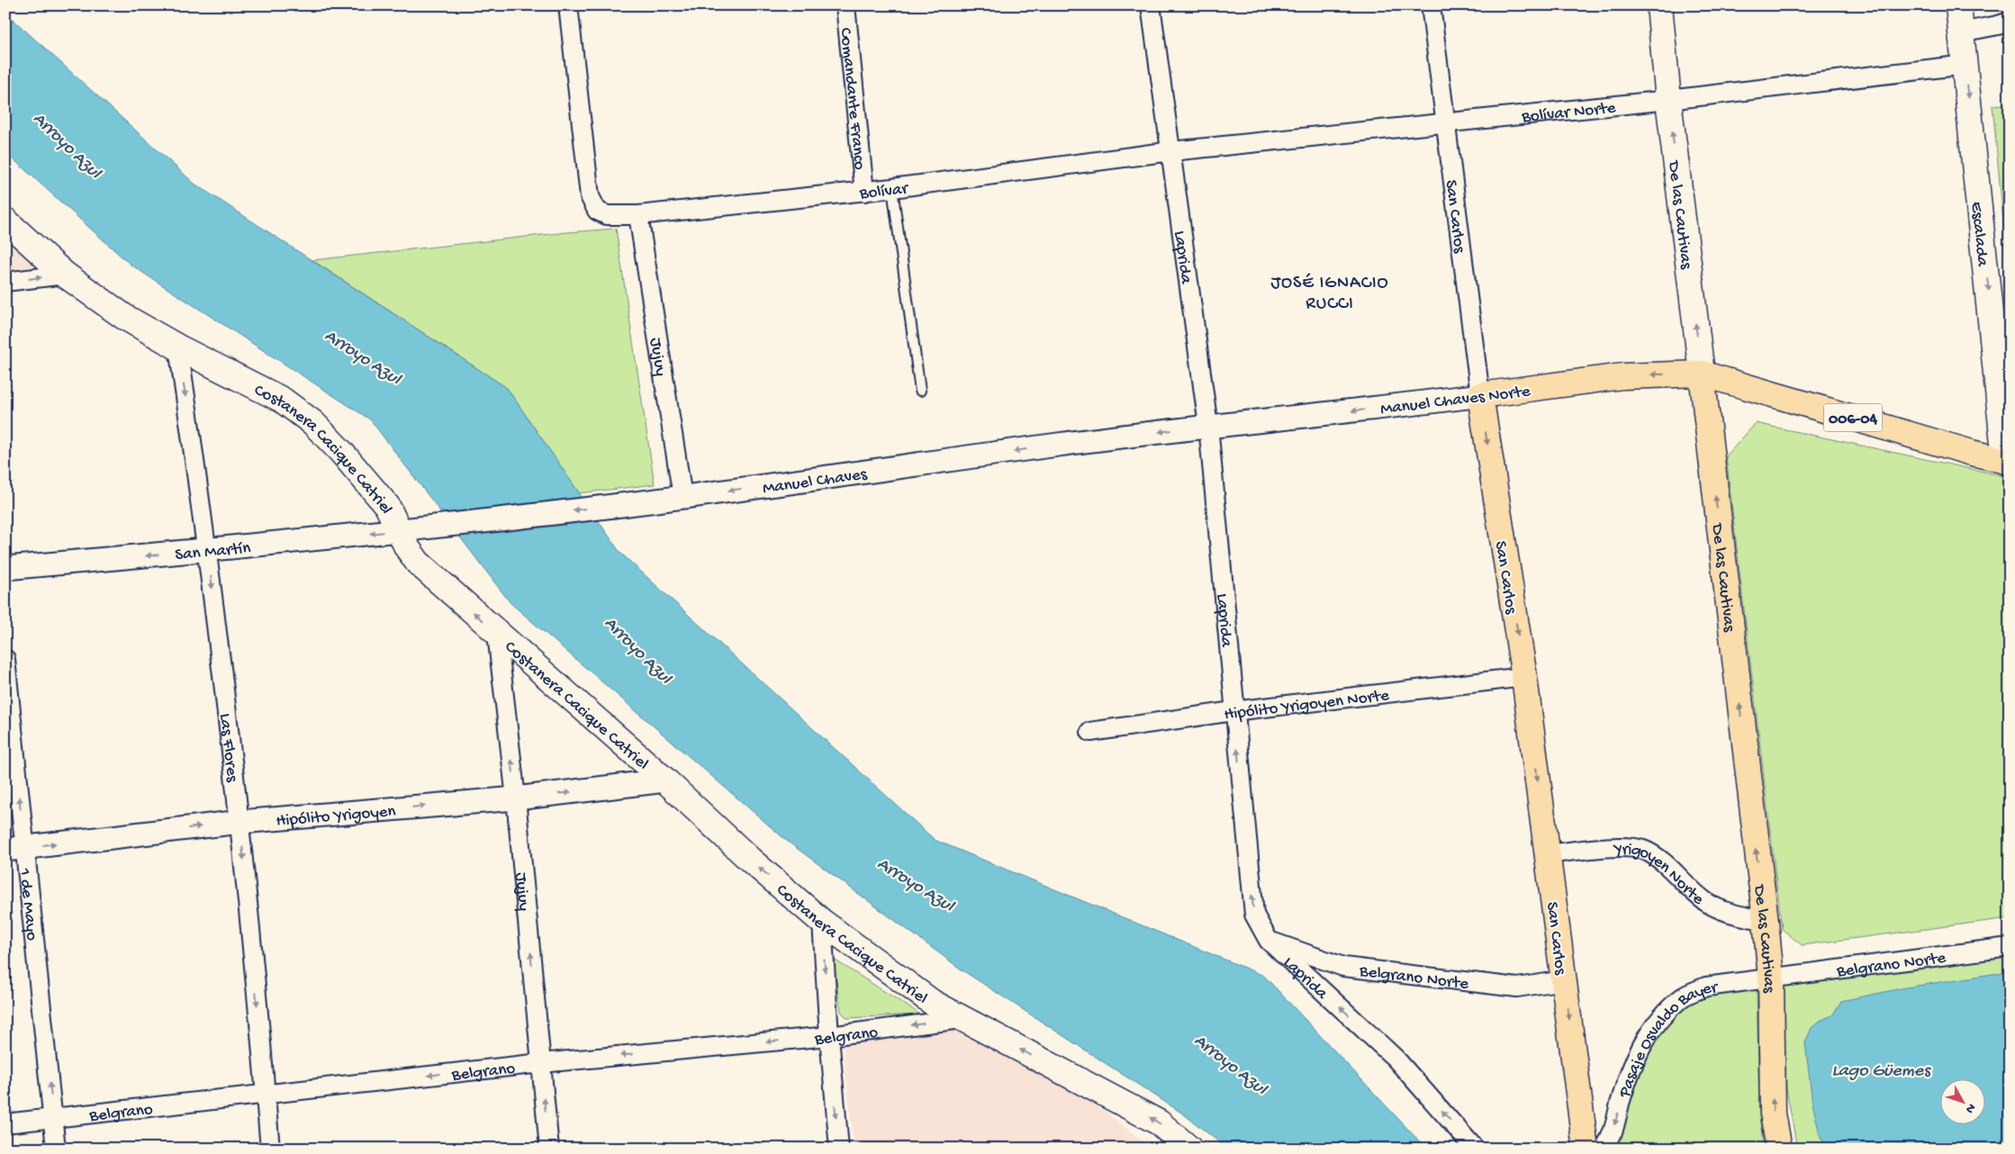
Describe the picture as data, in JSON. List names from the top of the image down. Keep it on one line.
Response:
{"streets":{"main road":["De las Cautivas","San Carlos","Escalada","Manuel Chaves Norte","006-04","Costanera Cacique Catriel"],"street":["Comandante Franco","Bolívar Norte","Bolívar","Laprida","Jujuy","Manuel Chaves","San Martín","Hipólito Yrigoyen Norte","Las Flores","Hipólito Yrigoyen","Yrigoyen Norte","1 de Mayo","Belgrano Norte","Belgrano","Pasaje Osvaldo Bayer"]},"crossings":[["Comandante Franco","Bolívar"],["Bolívar Norte","Bolívar"],["Bolívar Norte","De las Cautivas"],["Bolívar Norte","San Carlos"],["Bolívar Norte","Escalada"],["Bolívar Norte","Laprida"],["Bolívar","Laprida"],["Bolívar","Jujuy"],["De las Cautivas","Manuel Chaves Norte"],["De las Cautivas","006-04"],["De las Cautivas","Yrigoyen Norte"],["De las Cautivas","Belgrano Norte"],["De las Cautivas","Pasaje Osvaldo Bayer"],["San Carlos","Manuel Chaves Norte"],["San Carlos","Hipólito Yrigoyen Norte"],["San Carlos","Yrigoyen Norte"],["San Carlos","Belgrano Norte"],["Escalada","006-04"],["Laprida","Manuel Chaves Norte"],["Laprida","Manuel Chaves"],["Laprida","Hipólito Yrigoyen Norte"],["Laprida","Belgrano Norte"],["Jujuy","Costanera Cacique Catriel"],["Jujuy","Manuel Chaves"],["Jujuy","Hipólito Yrigoyen"],["Jujuy","Belgrano"],["Manuel Chaves Norte","006-04"],["Manuel Chaves Norte","Manuel Chaves"],["Costanera Cacique Catriel","Manuel Chaves"],["Costanera Cacique Catriel","San Martín"],["Costanera Cacique Catriel","Las Flores"],["Costanera Cacique Catriel","Hipólito Yrigoyen"],["Costanera Cacique Catriel","Belgrano"],["Manuel Chaves","San Martín"],["San Martín","Las Flores"],["Las Flores","Hipólito Yrigoyen"],["Las Flores","Belgrano"],["Hipólito Yrigoyen","1 de Mayo"],["1 de Mayo","Belgrano"],["Belgrano Norte","Pasaje Osvaldo Bayer"]],"one_way":["De las Cautivas","San Carlos","Escalada","Laprida","Jujuy","Manuel Chaves Norte","Costanera Cacique Catriel","Manuel Chaves","San Martín","Las Flores","Hipólito Yrigoyen","1 de Mayo","Belgrano","Pasaje Osvaldo Bayer"],"districts":["JOSÉ IGNACIO RUCCI"],"water":["Arroyo Azul","Lago Güemes"],"north":"bottom right"}
